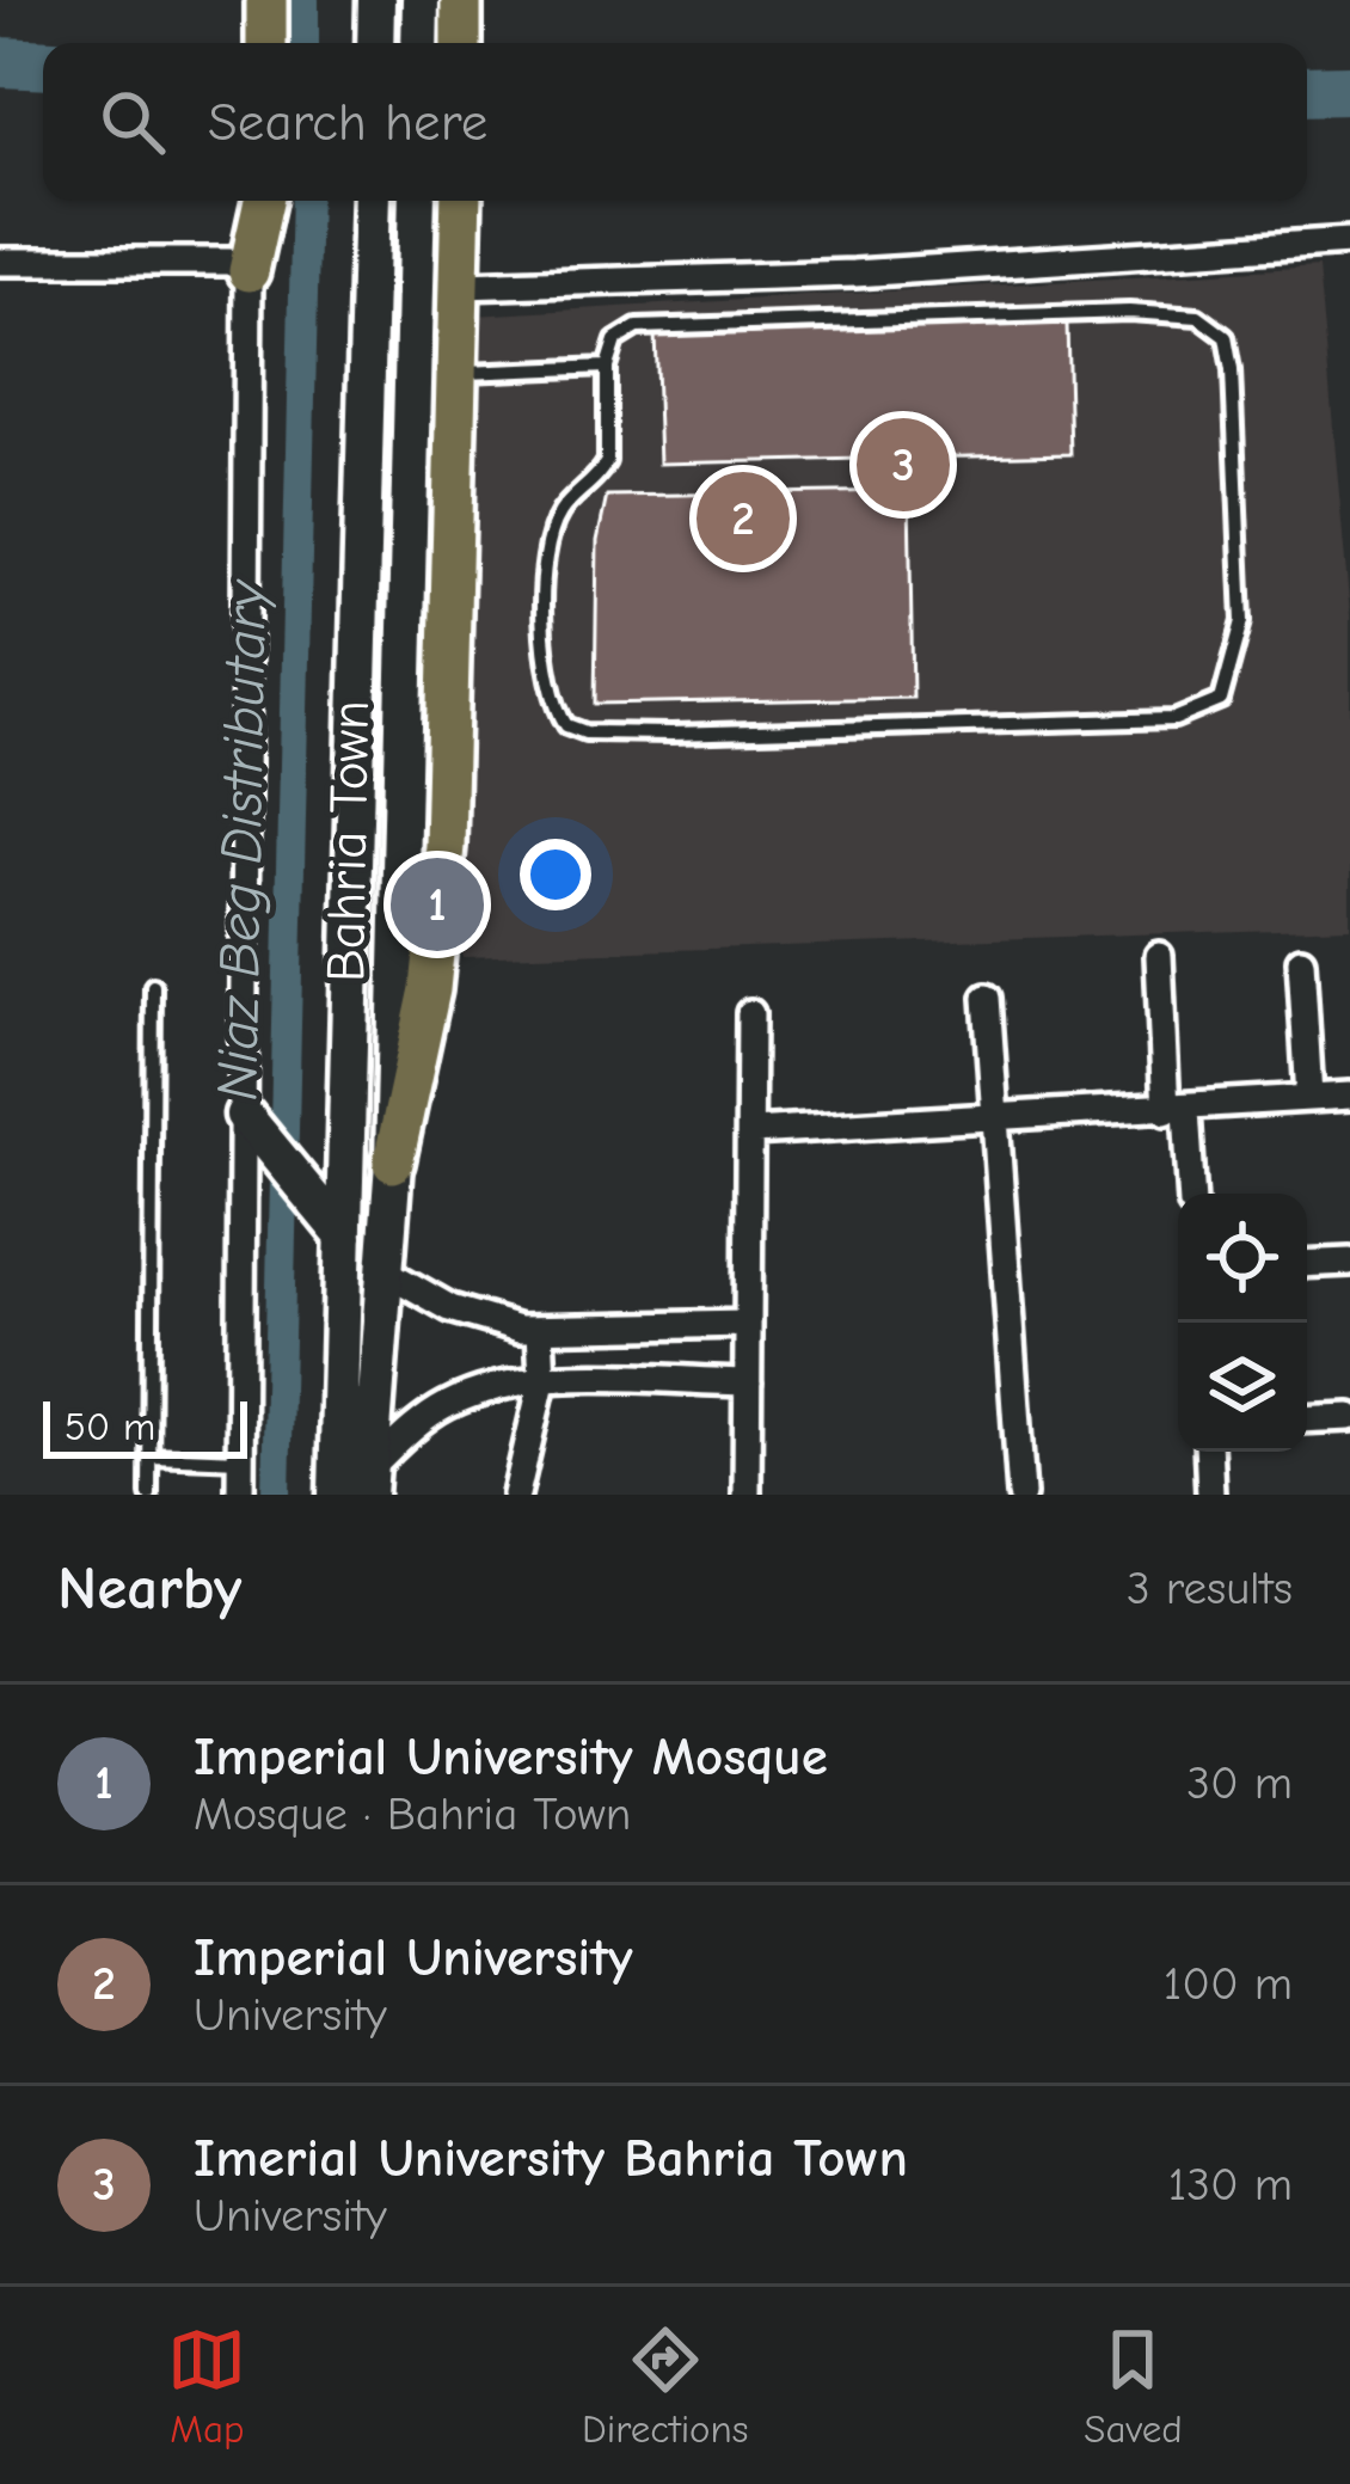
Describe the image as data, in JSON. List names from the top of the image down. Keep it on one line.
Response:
{"streets":{"main road":["Bahria Town"]},"water":["Niaz Beg Distributary"],"scale_bar":"50 m","page":{"search":"Search here","pins":["3","2","1"],"scale":"50 m","heading":["Nearby","3 results"],"list":[{"mark":"1","name":"Imperial University Mosque","note":"Mosque · Bahria Town","value":"30 m"},{"mark":"2","name":"Imperial University","note":"University","value":"100 m"},{"mark":"3","name":"Imerial University Bahria Town","note":"University","value":"130 m"}],"nav":["Map","Directions","Saved"]}}
